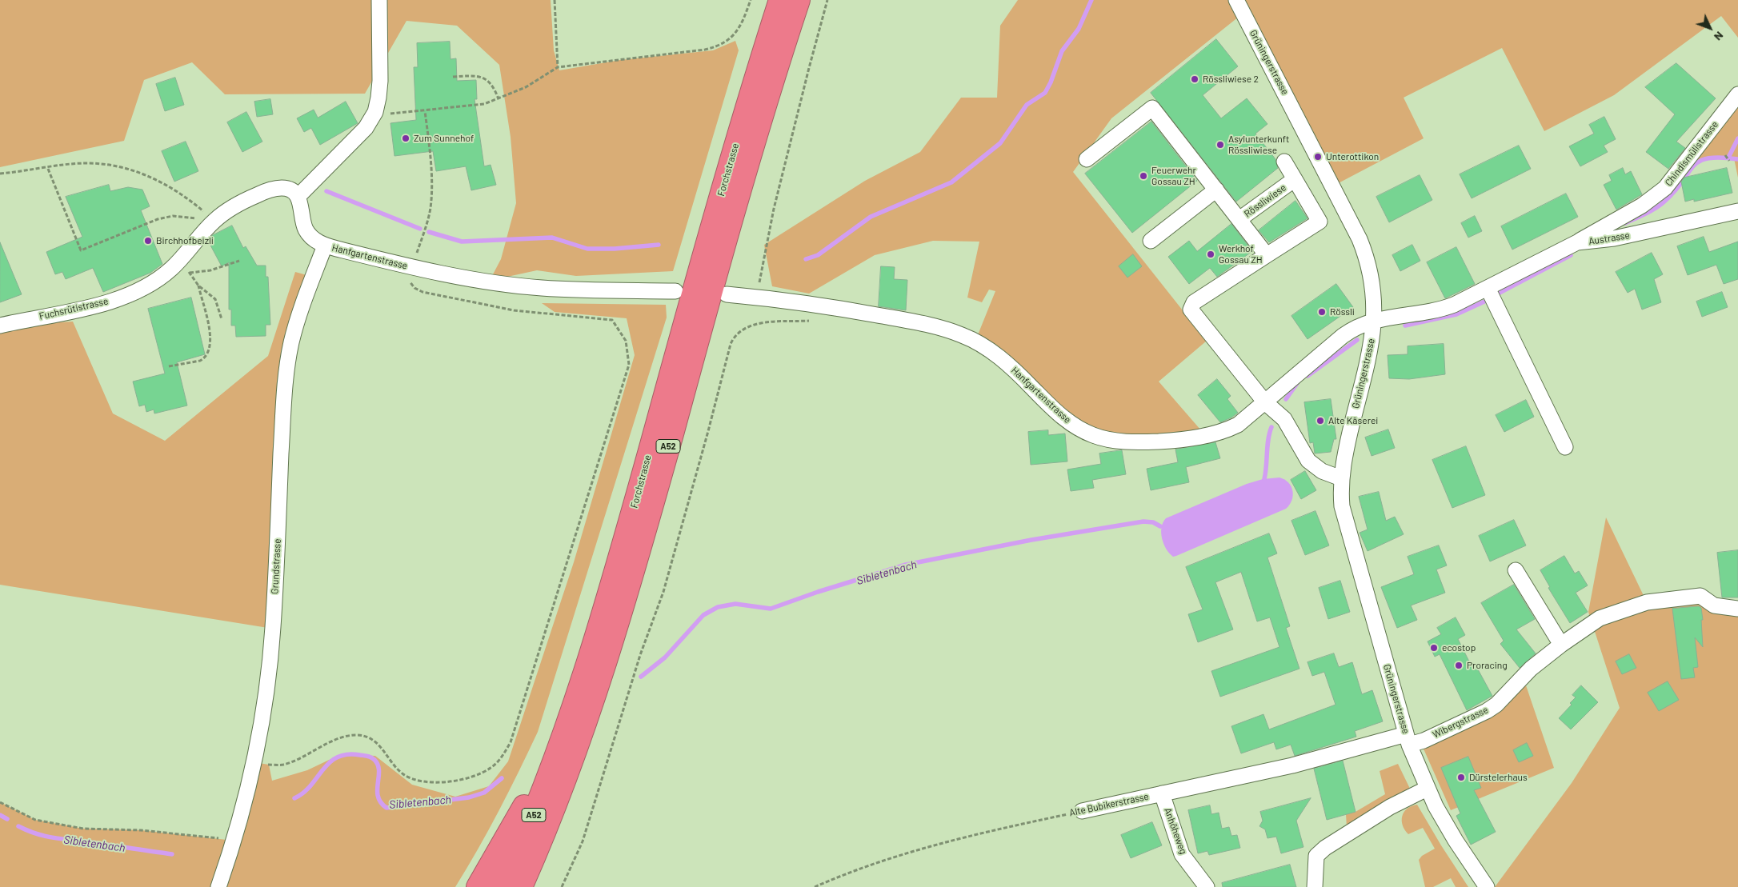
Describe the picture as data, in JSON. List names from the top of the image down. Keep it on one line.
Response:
{"streets":{"highway":["Forchstrasse","A52"],"street":["Grüningerstrasse","Chindismülistrasse","Rössliwiese","Austrasse","Hanfgartenstrasse","Fuchsrütistrasse","Grundstrasse","Wibergstrasse","Alte Bubikerstrasse","Anhöheweg"]},"crossings":[["Grüningerstrasse","Austrasse"],["Grüningerstrasse","Hanfgartenstrasse"],["Grüningerstrasse","Wibergstrasse"],["Grüningerstrasse","Alte Bubikerstrasse"],["Chindismülistrasse","Austrasse"],["Rössliwiese","Hanfgartenstrasse"],["Austrasse","Hanfgartenstrasse"],["Hanfgartenstrasse","Fuchsrütistrasse"],["Hanfgartenstrasse","Grundstrasse"],["Wibergstrasse","Alte Bubikerstrasse"],["Alte Bubikerstrasse","Anhöheweg"]],"water":["Sibletenbach"],"places":["Rössliwiese 2","Zum Sunnehof","Asylunterkunft Rössliwiese","Unterottikon","Feuerwehr Gossau ZH","Birchhofbeizli","Werkhof Gossau ZH","Rössli","Alte Käserei","ecostop","Proracing","Dürstelerhaus"],"north":"bottom right"}
